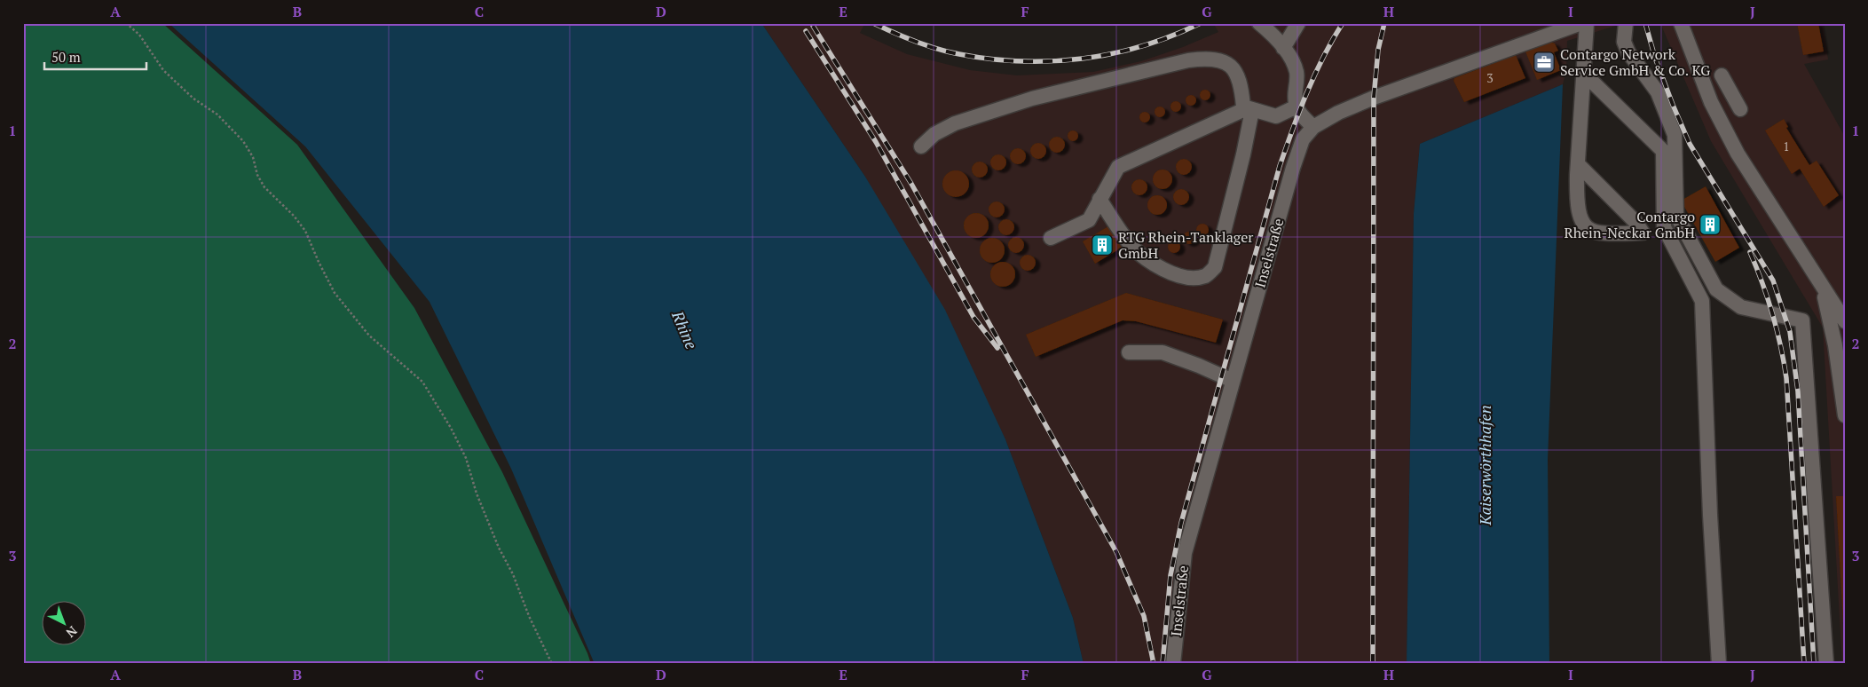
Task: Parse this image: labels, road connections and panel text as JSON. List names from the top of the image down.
{
  "streets": {
    "street": ["Inselstraße"]
  },
  "water": ["Rhine", "Kaiserwörthhafen"],
  "places": {
    "office": ["Contargo Network Service GmbH & Co. KG"],
    "building": ["Contargo Rhein-Neckar GmbH", "RTG Rhein-Tanklager GmbH"]
  },
  "house_numbers": ["3", "1"],
  "scale_bar": "50 m",
  "north": "bottom right",
  "grid": {
    "columns": [
      "A",
      "B",
      "C",
      "D",
      "E",
      "F",
      "G",
      "H",
      "I",
      "J"
    ],
    "rows": ["1", "2", "3"]
  }
}
